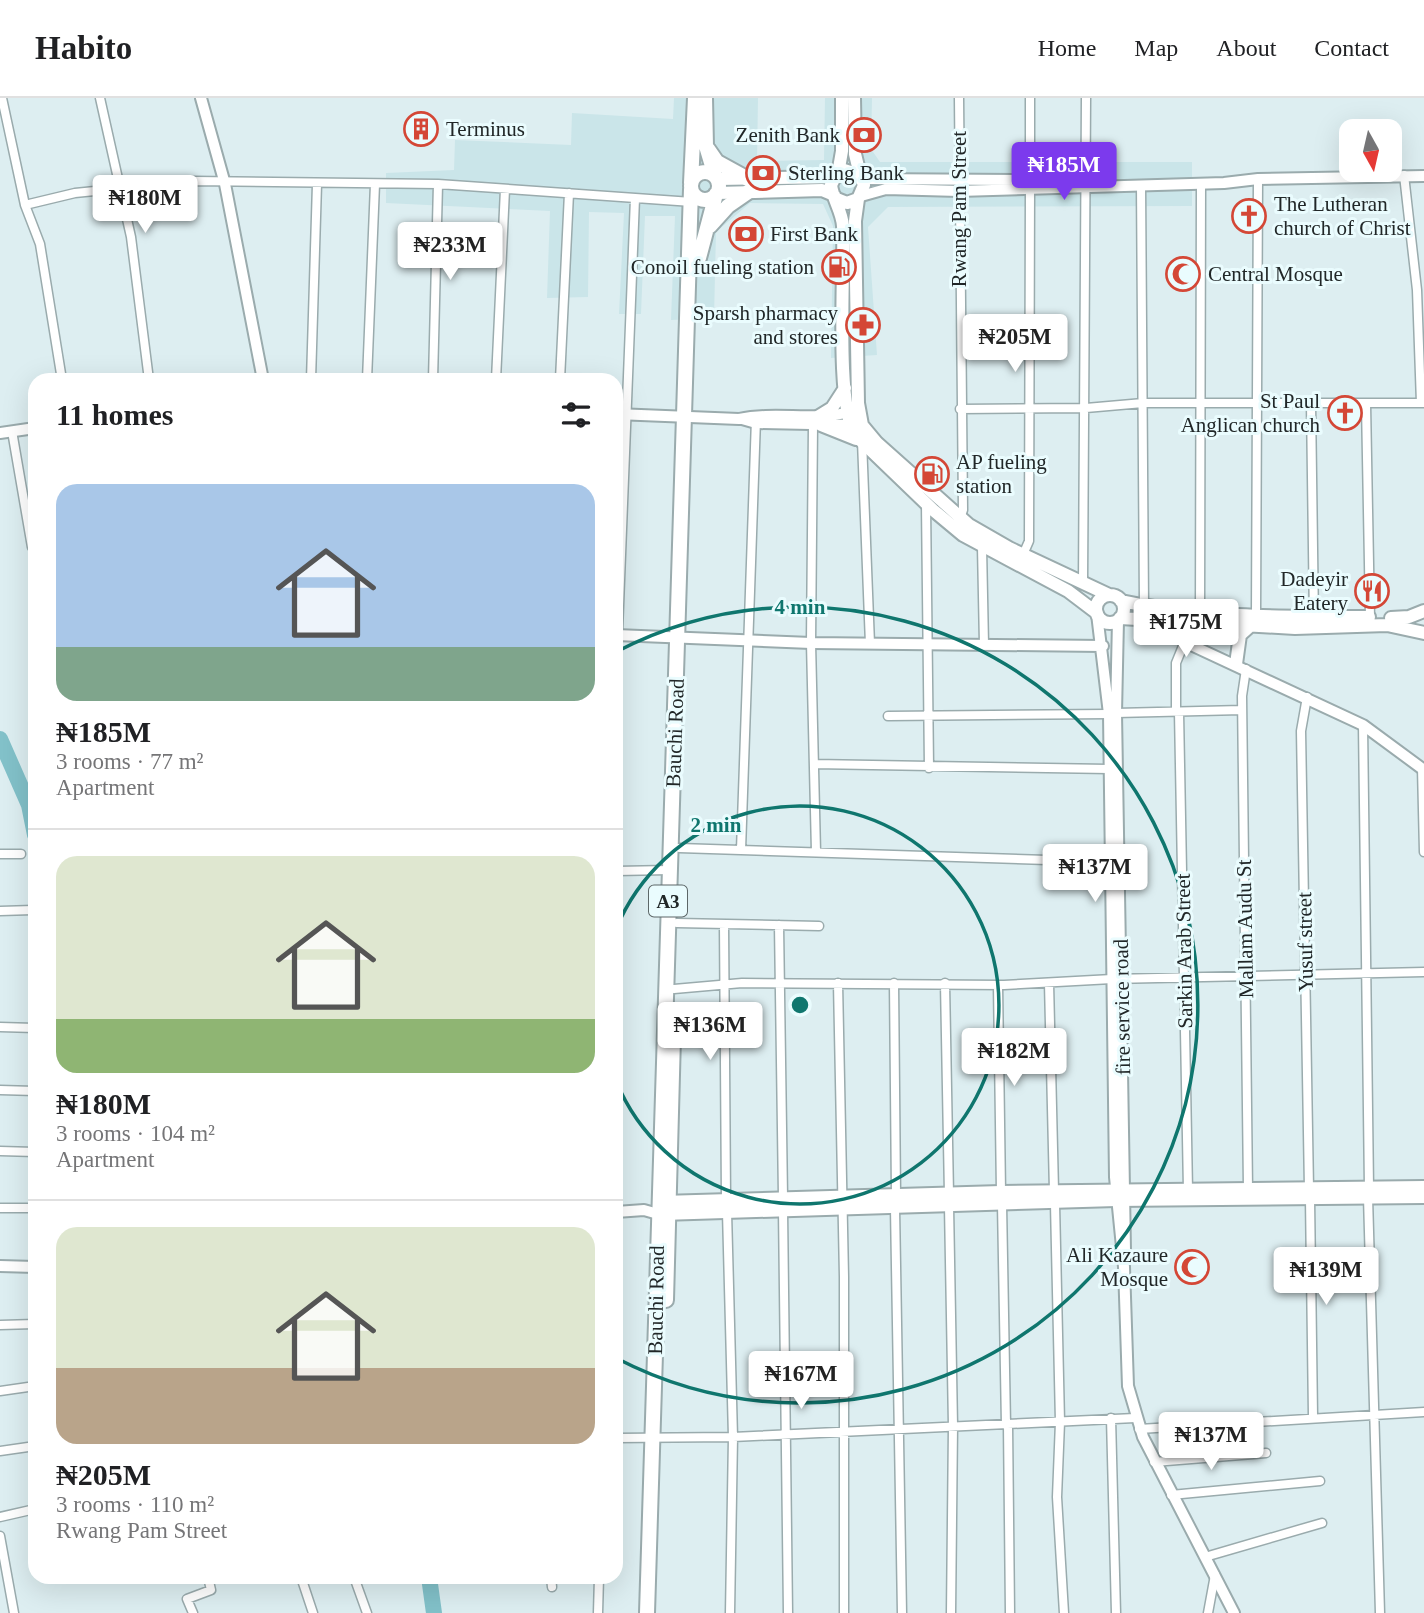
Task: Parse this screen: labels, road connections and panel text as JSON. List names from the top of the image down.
{
  "streets": {
    "highway": ["Bauchi Road", "A3"],
    "street": [
      "Rwang Pam Street",
      "Mallam Audu St",
      "Yusuf street",
      "Sarkin Arab Street",
      "fire service road"
    ]
  },
  "crossings": [
    ["Bauchi Road", "A3"]
  ],
  "places": {
    "building": ["Terminus"],
    "bank": ["Zenith Bank", "Sterling Bank", "First Bank"],
    "church": ["The Lutheran church of Christ", "St Paul Anglican church"],
    "fuel station": ["Conoil fueling station", "AP fueling station"],
    "mosque": ["Central Mosque", "Ali Kazaure Mosque"],
    "pharmacy": ["Sparsh pharmacy and stores"],
    "restaurant": ["Dadeyir Eatery"]
  },
  "north": "bottom",
  "page": {
    "header": "Habito",
    "nav": [
      "Home",
      "Map",
      "About",
      "Contact"
    ],
    "price": [
      "₦185M",
      "₦180M",
      "₦233M",
      "₦205M",
      "₦175M",
      "₦137M",
      "₦136M",
      "₦182M",
      "₦139M",
      "₦167M",
      "₦137M"
    ],
    "heading": "11 homes",
    "list": [
      {
        "name": "₦185M",
        "note": "3 rooms · 77 m² · Apartment"
      },
      {
        "name": "₦180M",
        "note": "3 rooms · 104 m² · Apartment"
      },
      {
        "name": "₦205M",
        "note": "3 rooms · 110 m² · Rwang Pam Street"
      }
    ]
  },
  "rings": ["4 min", "2 min"]
}
